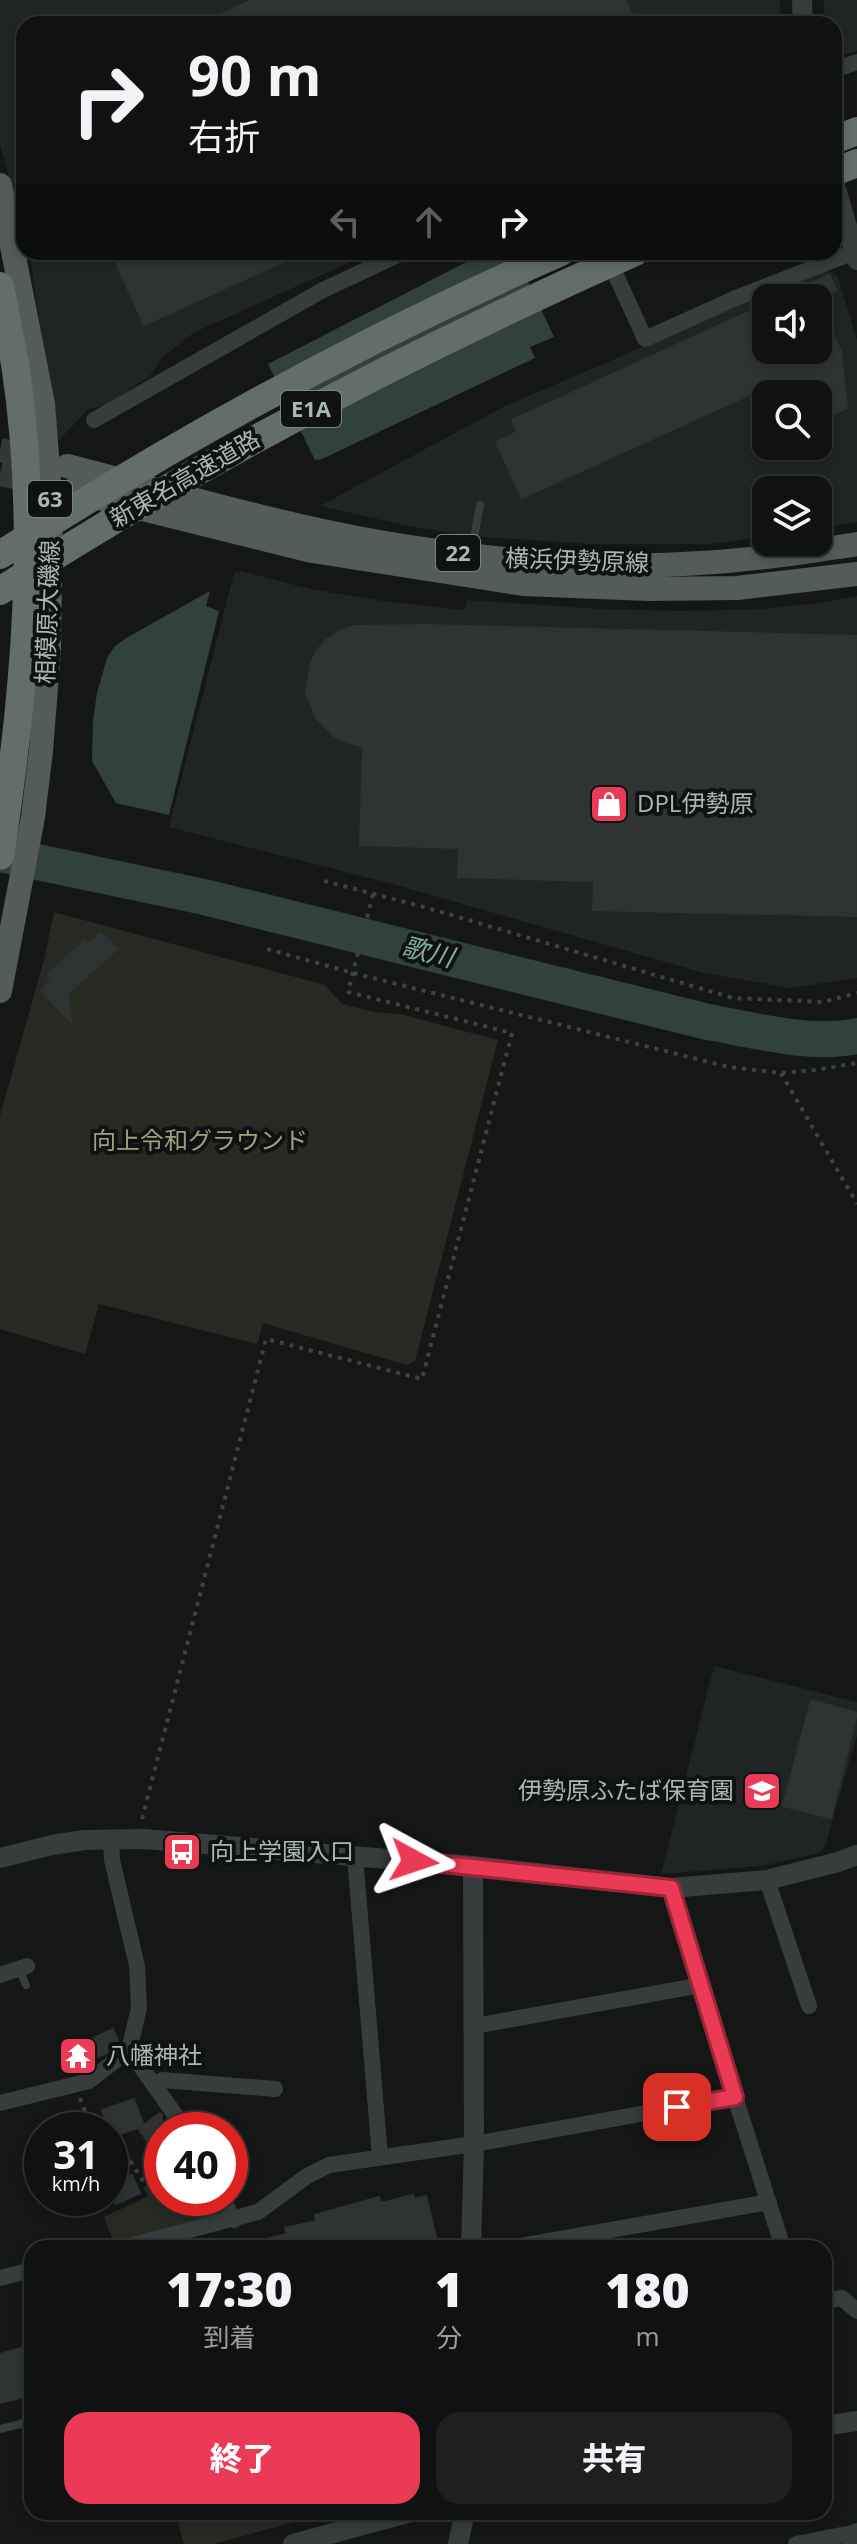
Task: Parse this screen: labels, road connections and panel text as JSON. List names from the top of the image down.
{
  "streets": {
    "highway": ["E1A", "新東名高速道路"],
    "main road": [
      "63",
      "22",
      "横浜伊勢原線",
      "相模原大磯線"
    ]
  },
  "water": ["歌川"],
  "parks": ["向上令和グラウンド"],
  "places": {
    "shop": ["DPL伊勢原"],
    "school or university": ["伊勢原ふたば保育園"],
    "bus stop": ["向上学園入口"],
    "temple": ["八幡神社"]
  },
  "page": {
    "turn": ["90 m", "右折"],
    "speed": "31 km/h",
    "limit": "40",
    "eta": [
      "17:30",
      "到着",
      "1",
      "分",
      "180",
      "m"
    ],
    "buttons": ["終了", "共有"]
  }
}
